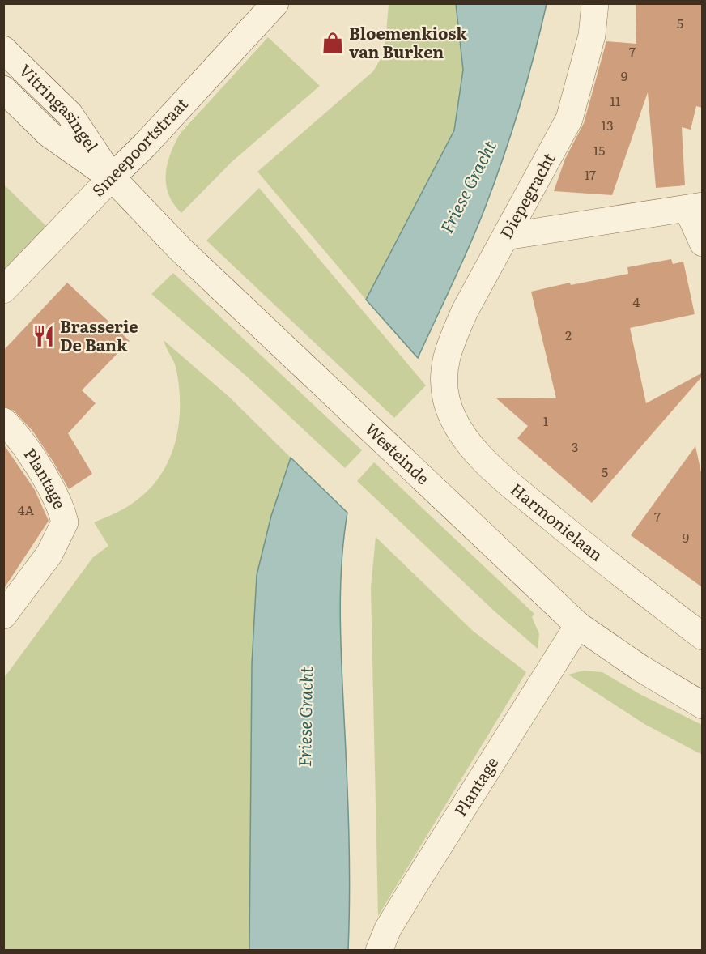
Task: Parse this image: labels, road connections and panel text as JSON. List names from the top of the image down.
{
  "streets": {
    "street": [
      "Vitringasingel",
      "Smeepoortstraat",
      "Diepegracht",
      "Westeinde",
      "Plantage",
      "Harmonielaan"
    ]
  },
  "crossings": [
    ["Vitringasingel", "Smeepoortstraat"],
    ["Vitringasingel", "Westeinde"],
    ["Smeepoortstraat", "Westeinde"],
    ["Diepegracht", "Harmonielaan"],
    ["Westeinde", "Plantage"]
  ],
  "water": ["Friese Gracht"],
  "places": {
    "shop": ["Bloemenkiosk van Burken"],
    "restaurant": ["Brasserie De Bank"]
  },
  "house_numbers": [
    "5",
    "7",
    "9",
    "11",
    "13",
    "15",
    "17",
    "4",
    "2",
    "1",
    "3",
    "5",
    "4A",
    "7",
    "9"
  ]
}
